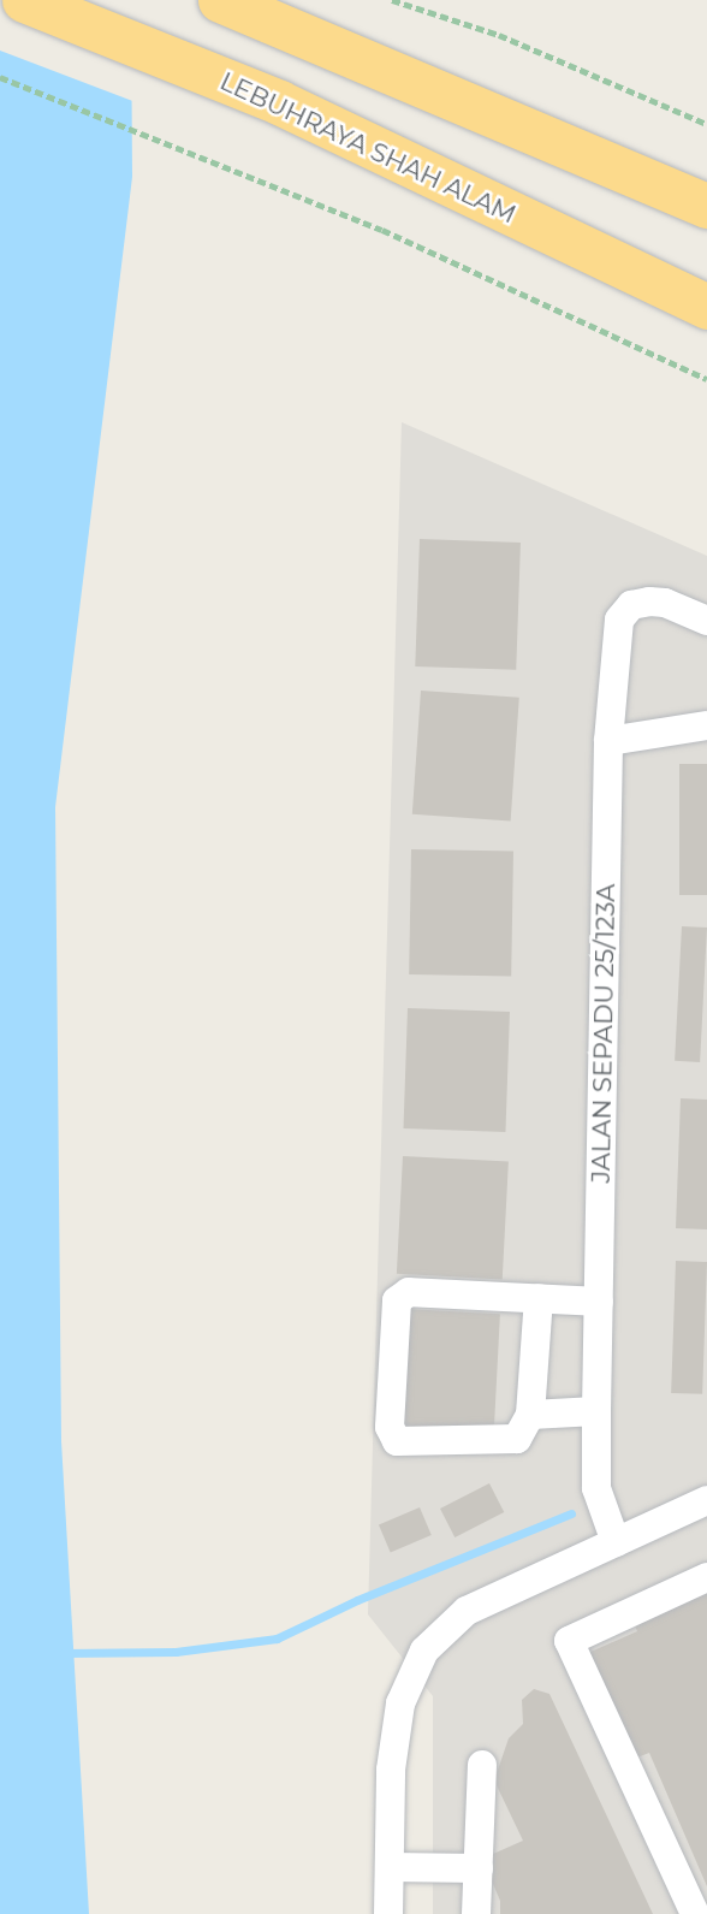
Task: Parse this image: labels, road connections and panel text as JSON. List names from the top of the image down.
{
  "streets": {
    "highway": ["LEBUHRAYA SHAH ALAM"],
    "street": ["JALAN SEPADU 25/123A"]
  }
}
